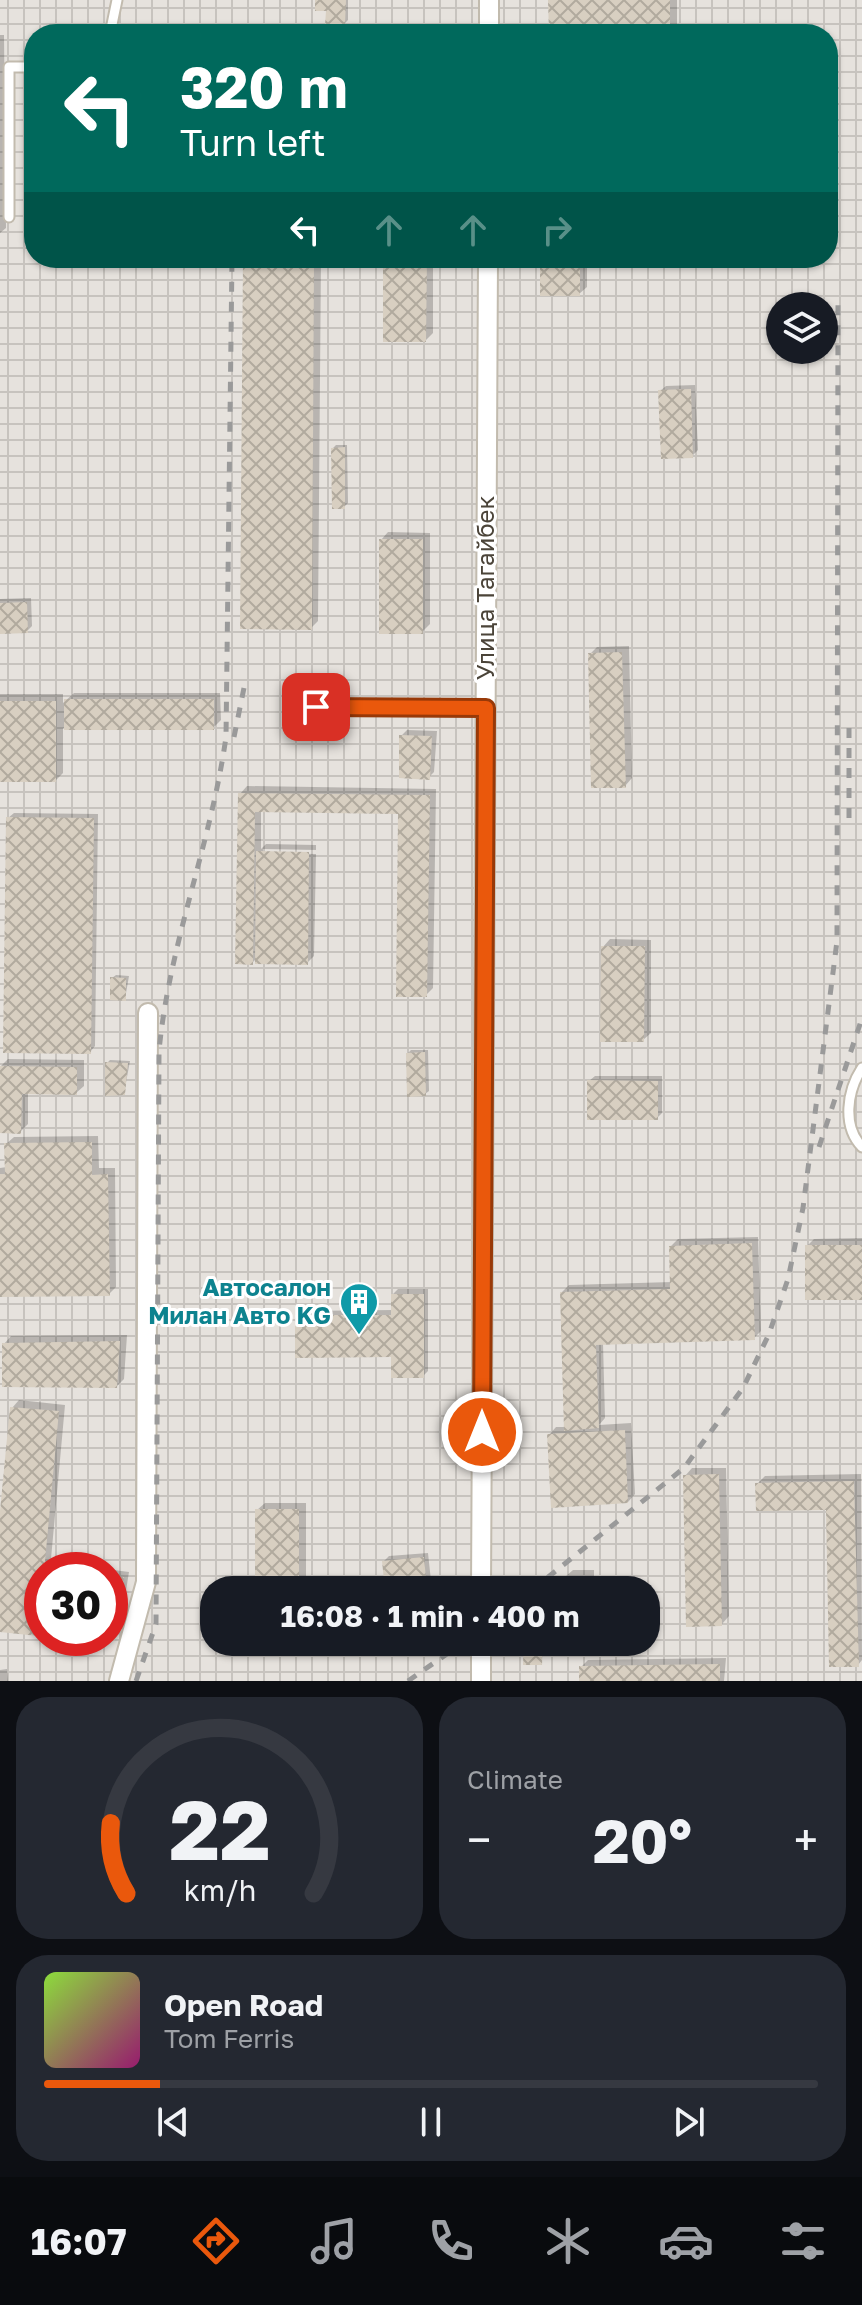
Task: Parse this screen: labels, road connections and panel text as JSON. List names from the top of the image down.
{
  "streets": {
    "street": ["Улица Тагайбек"]
  },
  "places": {
    "building": ["Автосалон Милан Авто KG"]
  },
  "page": {
    "turn": ["320 m", "Turn left"],
    "limit": "30",
    "trip": "16:08 · 1 min · 400 m",
    "tile": "Climate",
    "heat": ["−", "20°", "+"],
    "song": ["Open Road", "Tom Ferris"],
    "tabs": "16:07",
    "gauge": ["22", "km/h"]
  }
}
